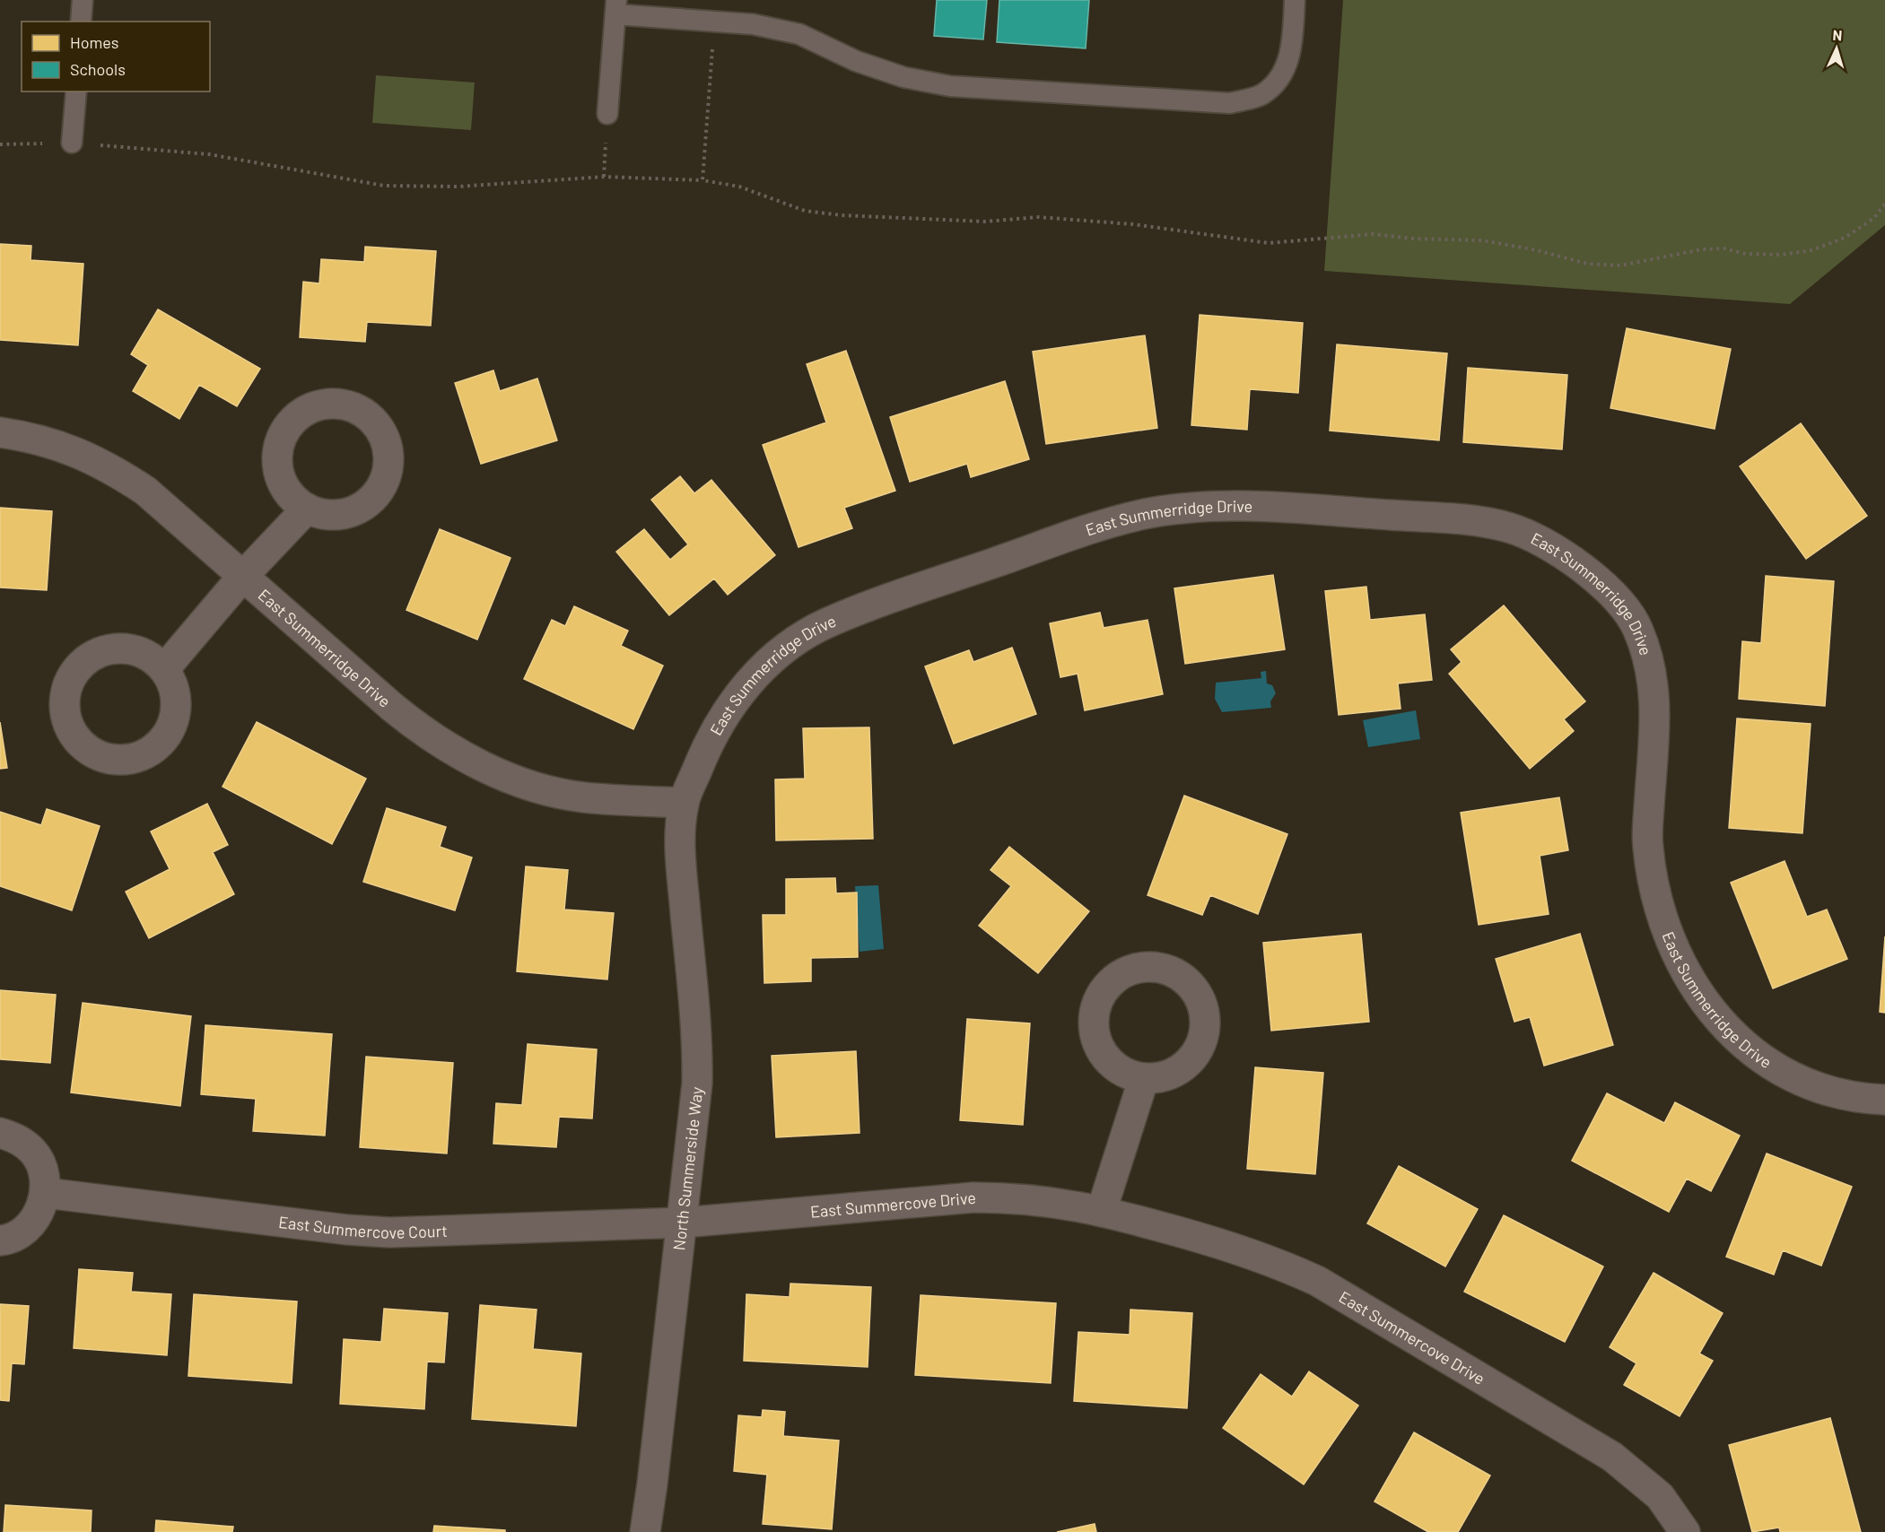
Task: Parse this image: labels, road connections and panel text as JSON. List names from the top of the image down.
{
  "streets": {
    "street": [
      "East Summerridge Drive",
      "North Summerside Way",
      "East Summercove Drive",
      "East Summercove Court"
    ]
  },
  "crossings": [
    ["East Summerridge Drive", "North Summerside Way"],
    ["North Summerside Way", "East Summercove Drive"],
    ["North Summerside Way", "East Summercove Court"],
    ["East Summercove Drive", "East Summercove Court"]
  ],
  "legend": ["Homes", "Schools"],
  "north": "top"
}
